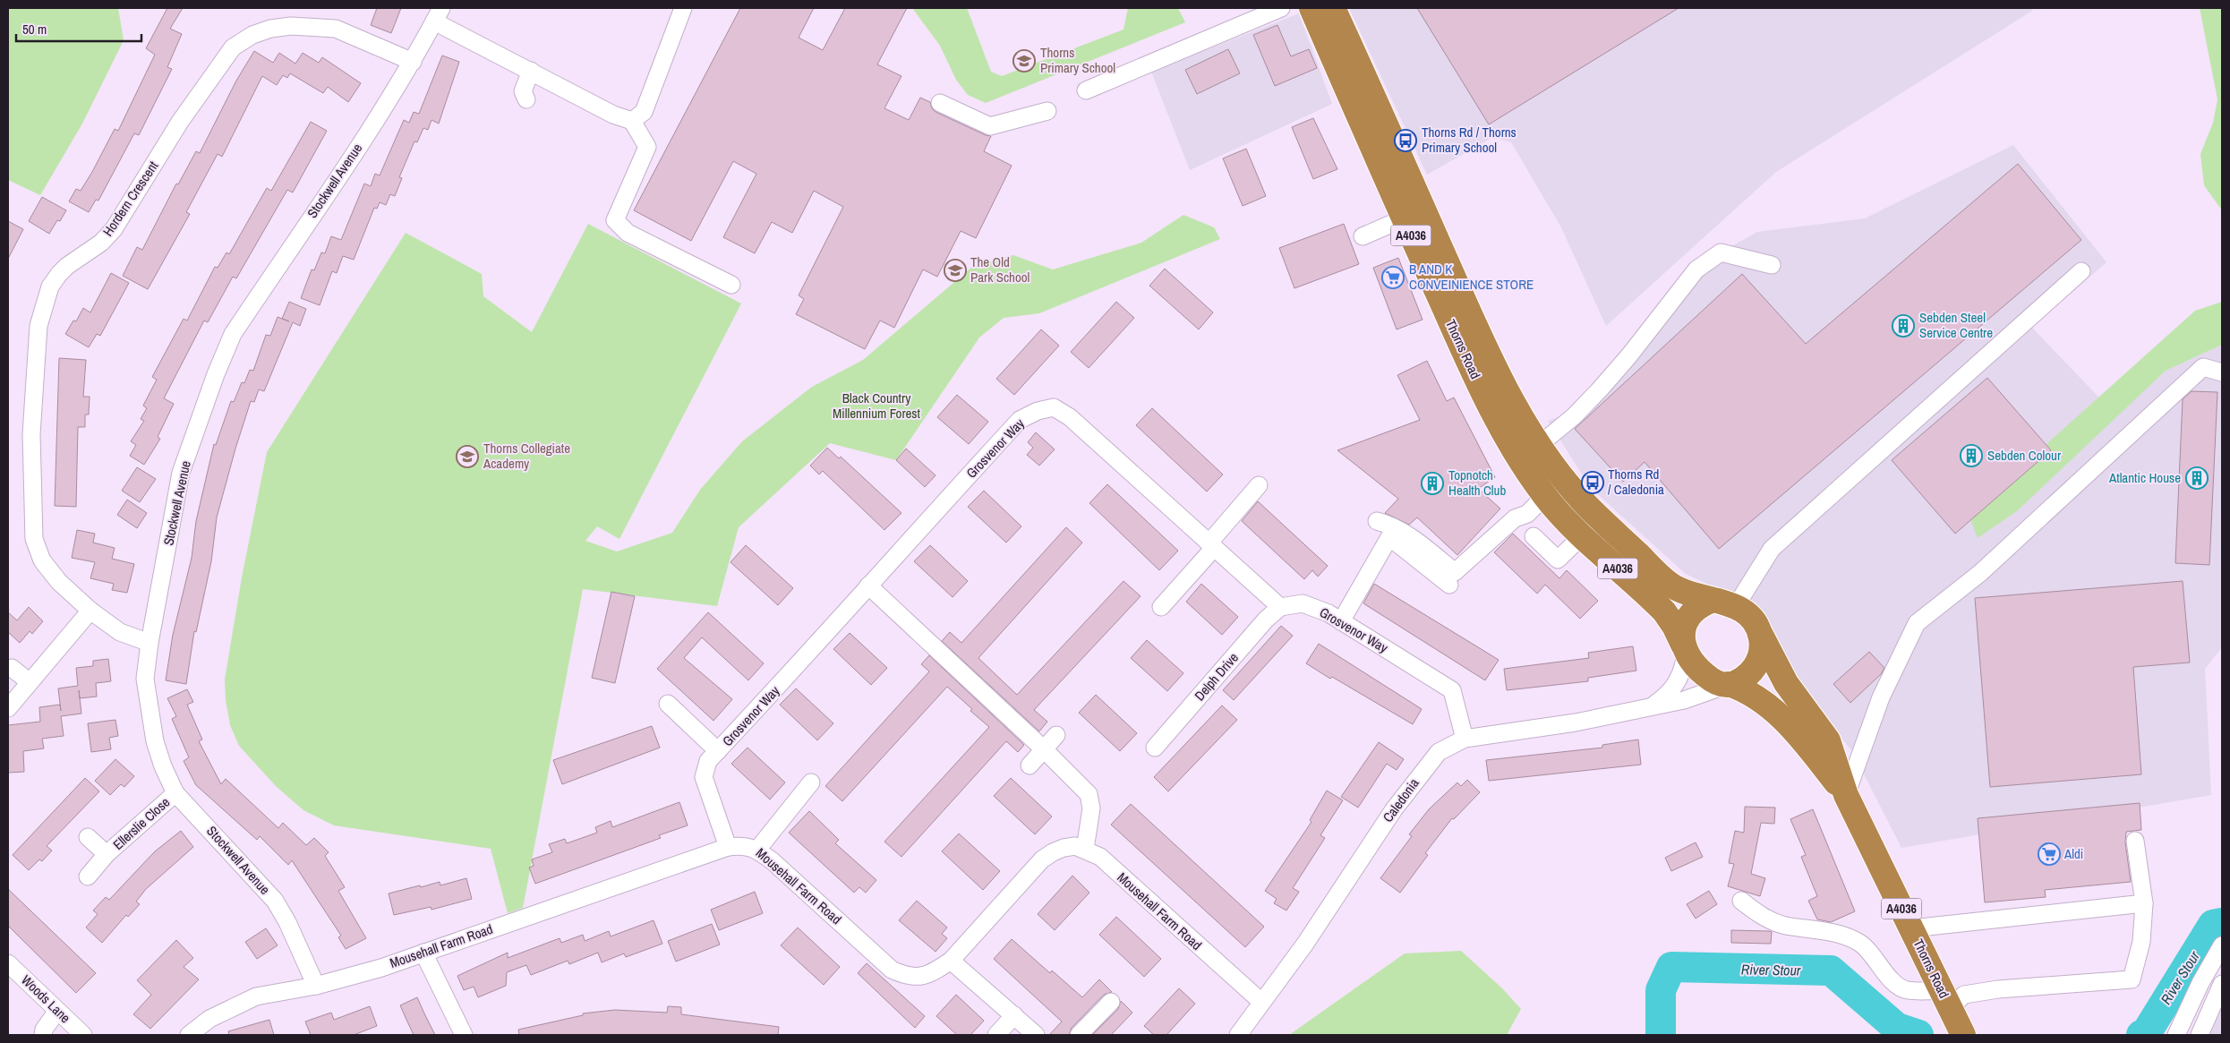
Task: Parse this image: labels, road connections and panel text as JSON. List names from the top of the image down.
{
  "streets": {
    "highway": ["A4036", "Thorns Road"],
    "street": [
      "Stockwell Avenue",
      "Hordern Crescent",
      "Grosvenor Way",
      "Delph Drive",
      "Caledonia",
      "Ellerslie Close",
      "Mousehall Farm Road",
      "Woods Lane"
    ]
  },
  "crossings": [
    ["Stockwell Avenue", "Hordern Crescent"],
    ["Stockwell Avenue", "Ellerslie Close"],
    ["Stockwell Avenue", "Mousehall Farm Road"],
    ["A4036", "Thorns Road"],
    ["A4036", "Caledonia"],
    ["Thorns Road", "Caledonia"],
    ["Grosvenor Way", "Delph Drive"],
    ["Grosvenor Way", "Caledonia"],
    ["Grosvenor Way", "Mousehall Farm Road"],
    ["Caledonia", "Mousehall Farm Road"]
  ],
  "water": ["River Stour"],
  "parks": ["Black Country Millennium Forest"],
  "places": {
    "school or university": ["Thorns Primary School", "The Old Park School", "Thorns Collegiate Academy"],
    "bus stop": ["Thorns Rd / Thorns Primary School", "Thorns Rd / Caledonia"],
    "supermarket": ["B AND K CONVEINIENCE STORE", "Aldi"],
    "building": [
      "Sebden Steel Service Centre",
      "Sebden Colour",
      "Atlantic House",
      "Topnotch Health Club"
    ]
  },
  "scale_bar": "50 m"
}
